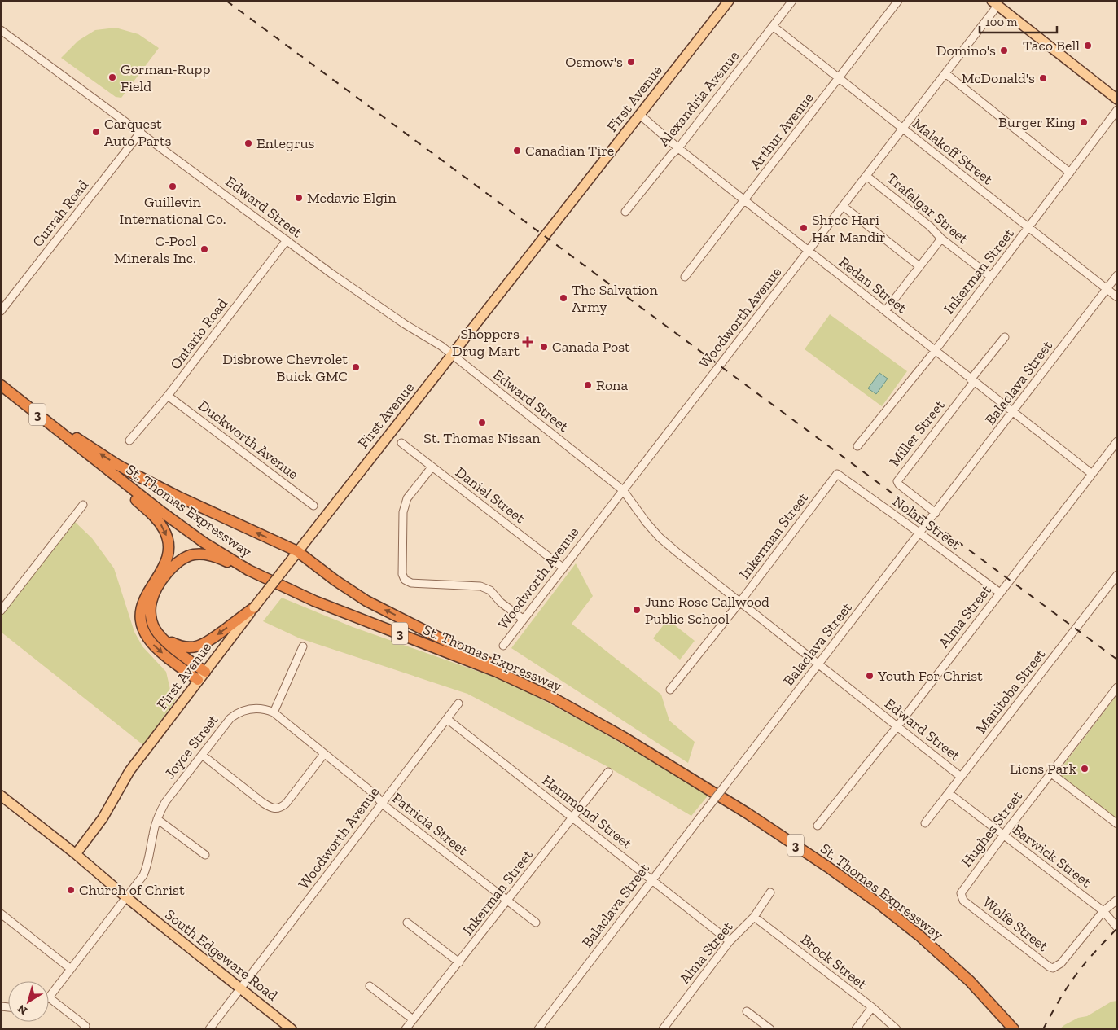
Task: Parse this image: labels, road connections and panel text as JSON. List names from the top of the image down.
{
  "streets": {
    "highway": ["3", "St. Thomas Expressway"],
    "main road": ["First Avenue", "South Edgeware Road"],
    "street": [
      "Alexandria Avenue",
      "Arthur Avenue",
      "Malakoff Street",
      "Edward Street",
      "Trafalgar Street",
      "Currah Road",
      "Inkerman Street",
      "Redan Street",
      "Woodworth Avenue",
      "Ontario Road",
      "Balaclava Street",
      "Miller Street",
      "Duckworth Avenue",
      "Daniel Street",
      "Nolan Street",
      "Alma Street",
      "Manitoba Street",
      "Joyce Street",
      "Hammond Street",
      "Patricia Street",
      "Hughes Street",
      "Barwick Street",
      "Wolfe Street",
      "Brock Street"
    ]
  },
  "crossings": [
    ["First Avenue", "Edward Street"],
    ["First Avenue", "Redan Street"],
    ["First Avenue", "South Edgeware Road"],
    ["Alexandria Avenue", "Malakoff Street"],
    ["Alexandria Avenue", "Redan Street"],
    ["Arthur Avenue", "Malakoff Street"],
    ["Arthur Avenue", "Redan Street"],
    ["Malakoff Street", "Inkerman Street"],
    ["Malakoff Street", "Woodworth Avenue"],
    ["Malakoff Street", "Balaclava Street"],
    ["Edward Street", "Currah Road"],
    ["Edward Street", "Inkerman Street"],
    ["Edward Street", "Woodworth Avenue"],
    ["Edward Street", "Ontario Road"],
    ["Edward Street", "Balaclava Street"],
    ["Edward Street", "Alma Street"],
    ["Edward Street", "Manitoba Street"],
    ["Trafalgar Street", "Inkerman Street"],
    ["Trafalgar Street", "Woodworth Avenue"],
    ["Inkerman Street", "Redan Street"],
    ["Inkerman Street", "Nolan Street"],
    ["Inkerman Street", "Hammond Street"],
    ["Inkerman Street", "Patricia Street"],
    ["Redan Street", "Woodworth Avenue"],
    ["Redan Street", "Balaclava Street"],
    ["Redan Street", "Miller Street"],
    ["Redan Street", "Alma Street"],
    ["Woodworth Avenue", "Daniel Street"],
    ["Woodworth Avenue", "Hammond Street"],
    ["Woodworth Avenue", "Patricia Street"],
    ["Woodworth Avenue", "South Edgeware Road"],
    ["Ontario Road", "Duckworth Avenue"],
    ["Balaclava Street", "Miller Street"],
    ["Balaclava Street", "Nolan Street"],
    ["Balaclava Street", "Hammond Street"],
    ["Nolan Street", "Alma Street"],
    ["Alma Street", "Hammond Street"],
    ["Alma Street", "Brock Street"],
    ["Manitoba Street", "Barwick Street"],
    ["Joyce Street", "Patricia Street"],
    ["Joyce Street", "South Edgeware Road"],
    ["Hughes Street", "Barwick Street"],
    ["Hughes Street", "Wolfe Street"],
    ["Barwick Street", "Wolfe Street"]
  ],
  "places": {
    "other": [
      "Taco Bell",
      "Domino's",
      "Osmow's",
      "Gorman-Rupp Field",
      "McDonald's",
      "Burger King",
      "Carquest Auto Parts",
      "Entegrus",
      "Canadian Tire",
      "Guillevin International Co.",
      "Medavie Elgin",
      "Shree Hari Har Mandir",
      "C-Pool Minerals Inc.",
      "The Salvation Army",
      "Canada Post",
      "Disbrowe Chevrolet Buick GMC",
      "Rona",
      "St. Thomas Nissan",
      "June Rose Callwood Public School",
      "Youth For Christ",
      "Lions Park",
      "Church of Christ"
    ],
    "health": ["Shoppers Drug Mart"]
  },
  "scale_bar": "100 m",
  "north": "bottom left"
}
